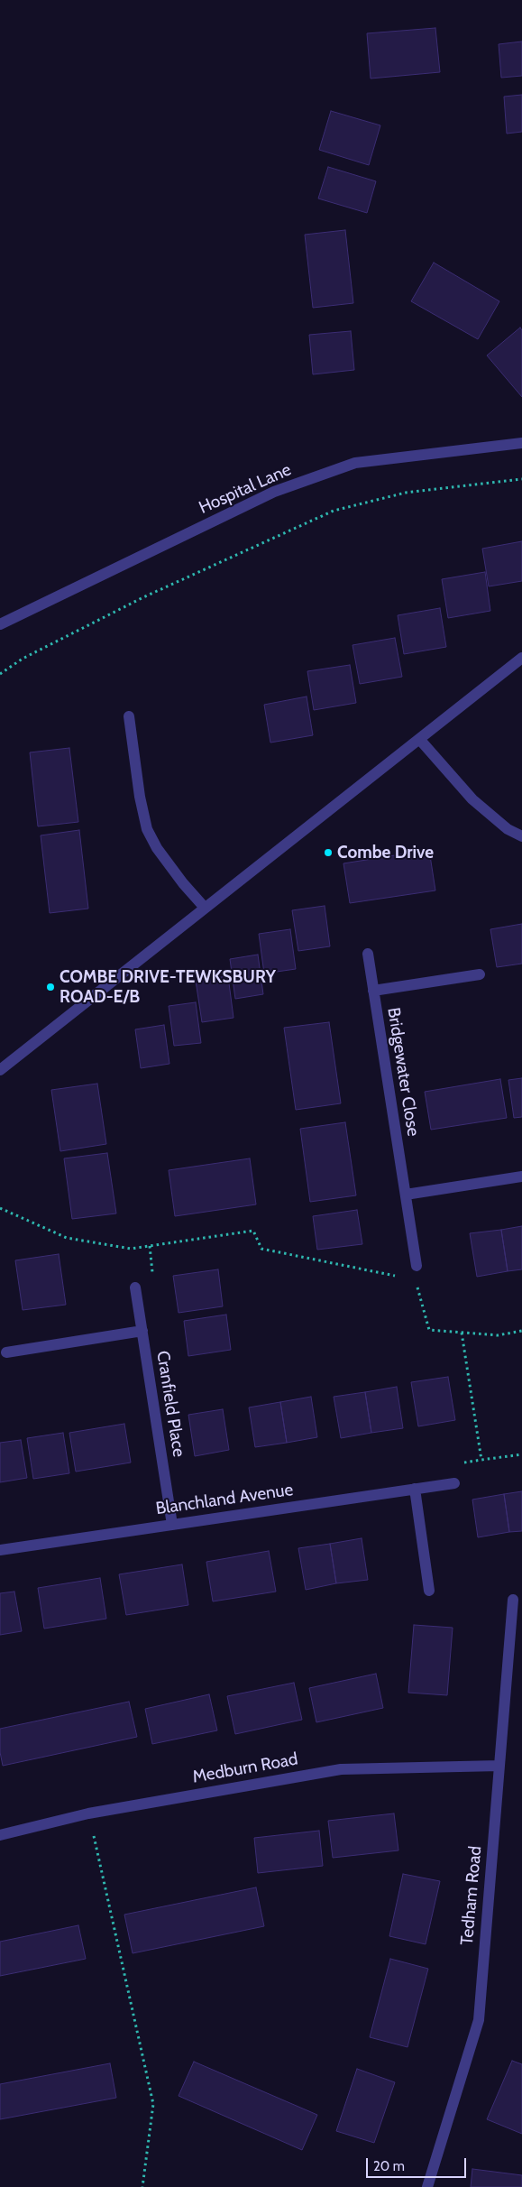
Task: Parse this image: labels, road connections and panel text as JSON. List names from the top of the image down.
{
  "streets": {
    "street": [
      "Hospital Lane",
      "Bridgewater Close",
      "Cranfield Place",
      "Blanchland Avenue",
      "Medburn Road",
      "Tedham Road"
    ]
  },
  "crossings": [
    ["Cranfield Place", "Blanchland Avenue"],
    ["Medburn Road", "Tedham Road"]
  ],
  "places": ["Combe Drive", "COMBE DRIVE-TEWKSBURY ROAD-E/B"],
  "scale_bar": "20 m"
}
